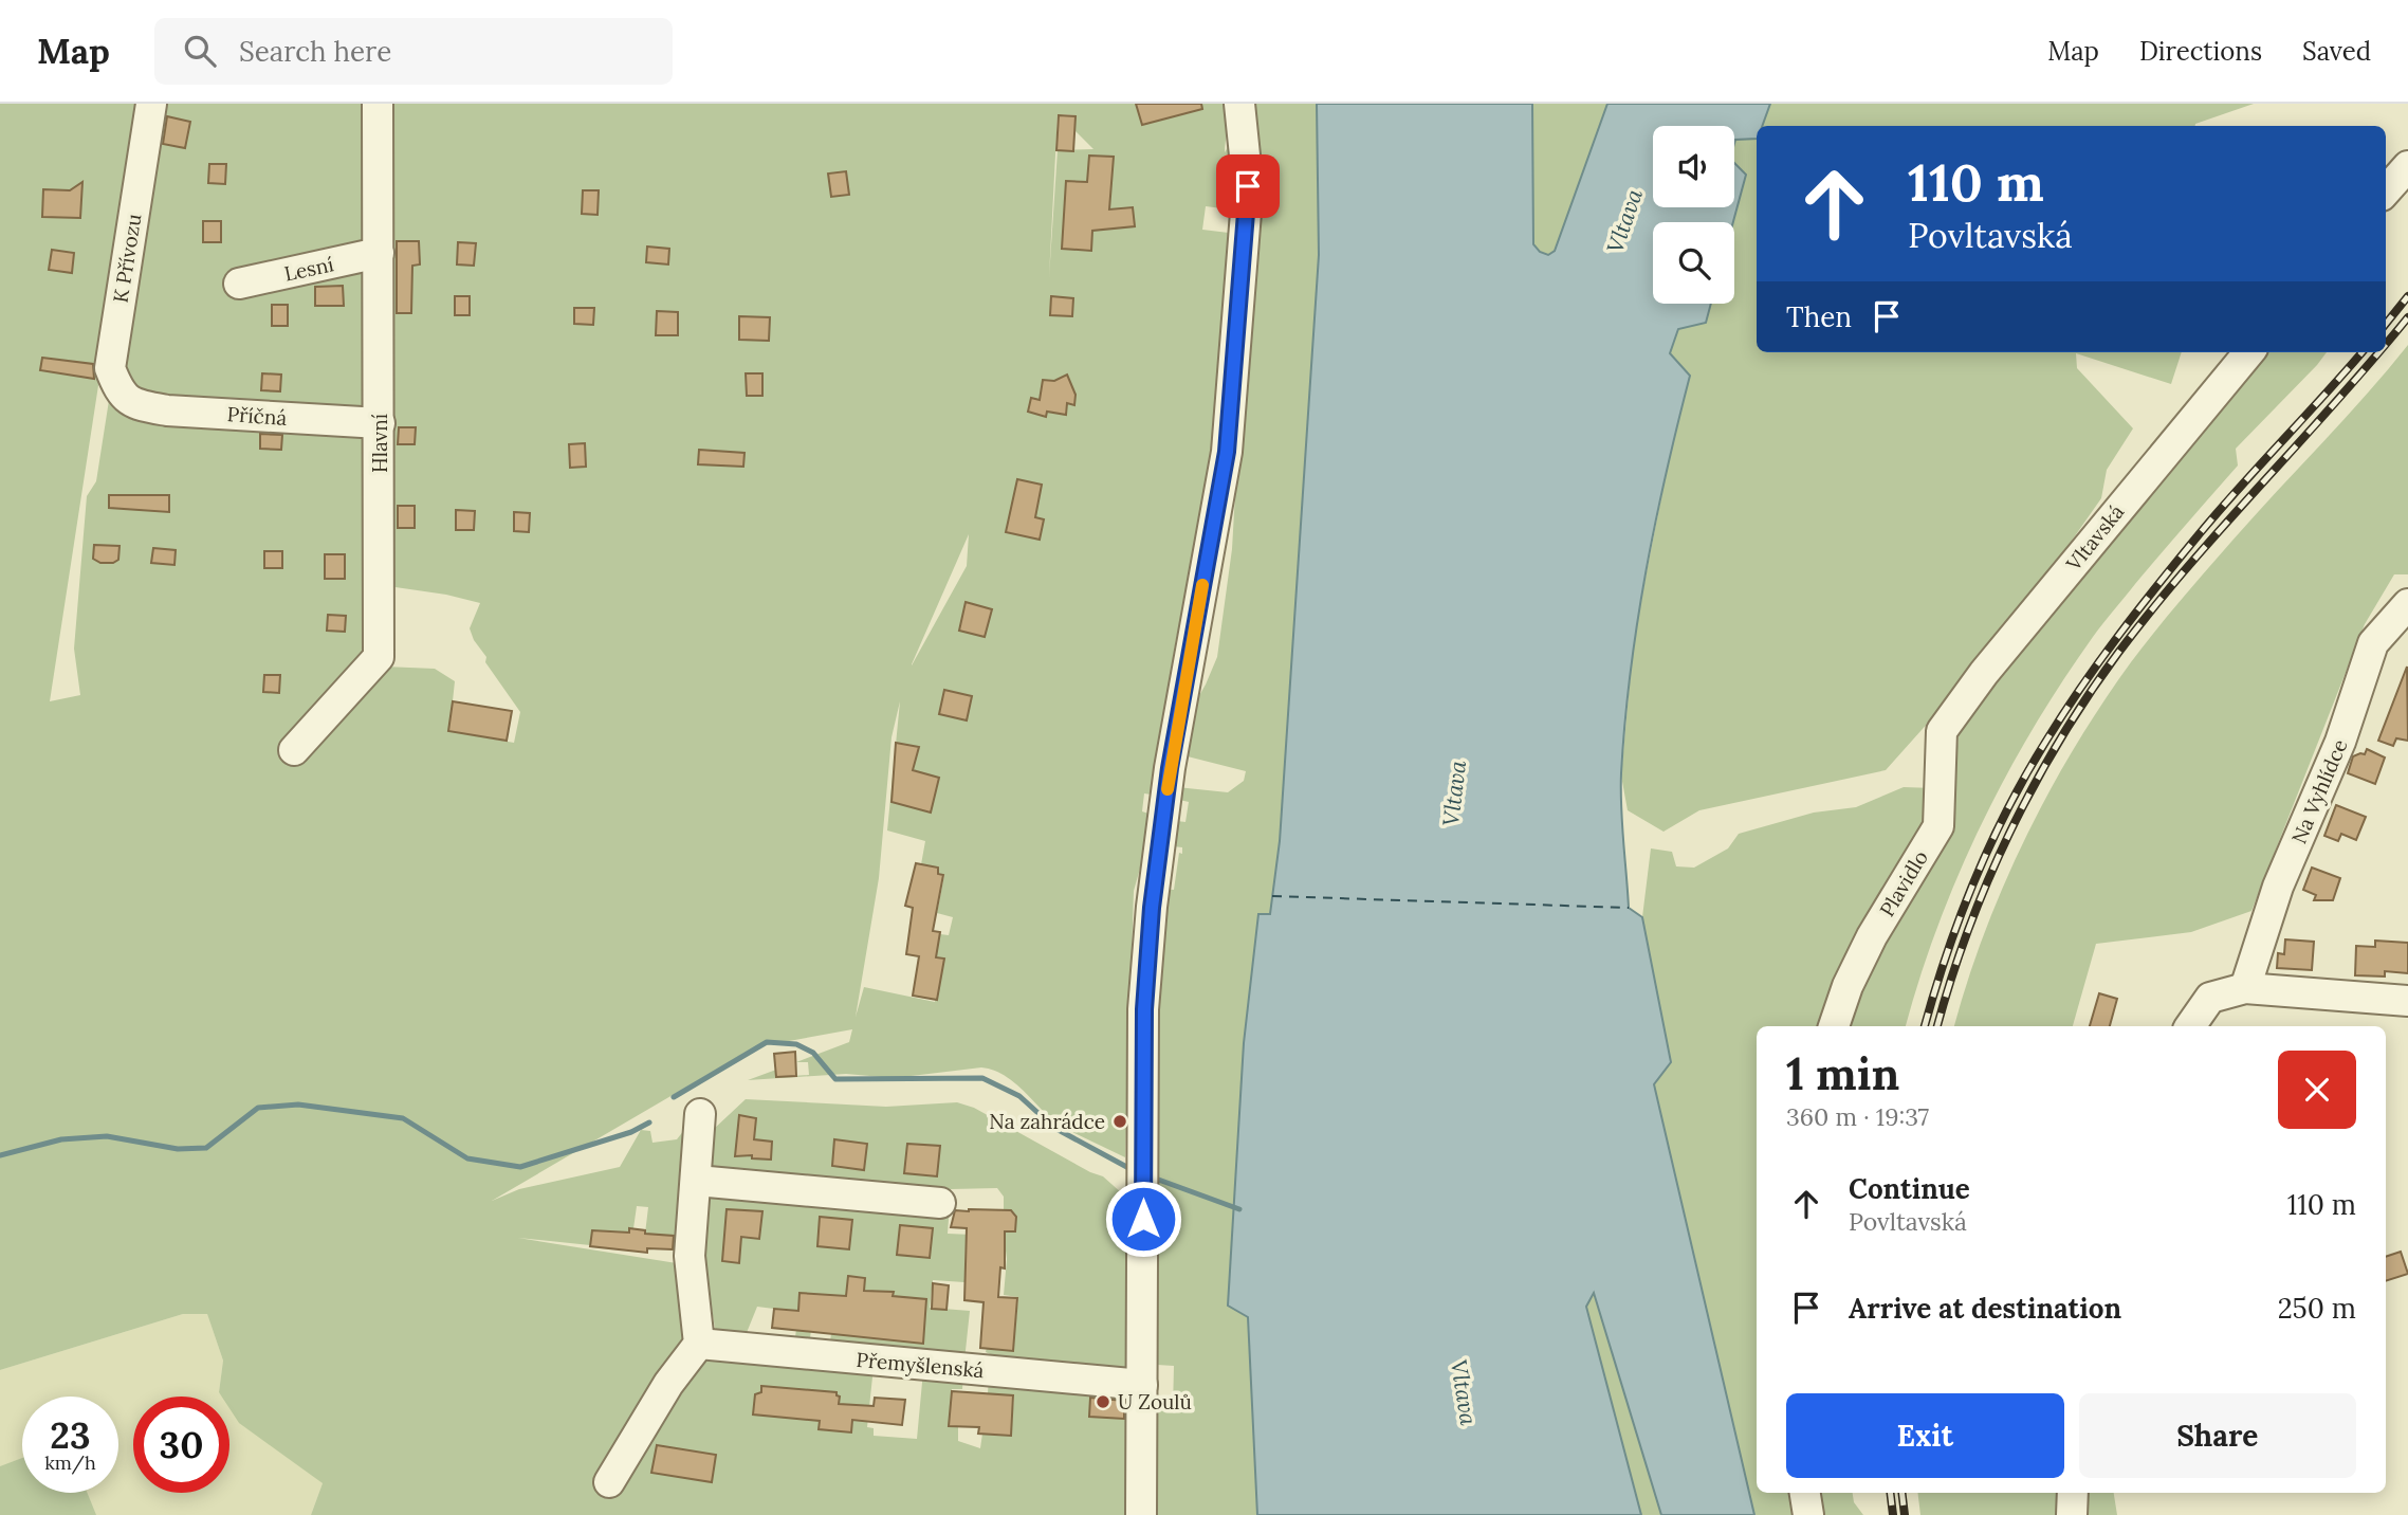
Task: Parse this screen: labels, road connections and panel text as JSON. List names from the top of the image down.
{
  "streets": {
    "street": [
      "K Přívozu",
      "Lesní",
      "Příčná",
      "Hlavní",
      "Vltavská",
      "Na Vyhlídce",
      "Plavidlo",
      "Přemyšlenská"
    ]
  },
  "crossings": [
    ["K Přívozu", "Příčná"],
    ["Lesní", "Hlavní"],
    ["Příčná", "Hlavní"],
    ["Vltavská", "Plavidlo"]
  ],
  "water": ["Vltava"],
  "places": ["Na zahrádce", "U Zoulů"],
  "page": {
    "header": "Map",
    "search": "Search here",
    "nav": ["Map", "Directions", "Saved"],
    "turn": ["110 m", "Povltavská"],
    "then": "Then",
    "heading": ["1 min", "360 m · 19:37"],
    "list": [
      {
        "name": "Continue",
        "note": "Povltavská",
        "value": "110 m"
      },
      {
        "name": "Arrive at destination",
        "value": "250 m"
      }
    ],
    "buttons": ["Exit", "Share"],
    "speed": "23 km/h",
    "limit": "30"
  }
}
